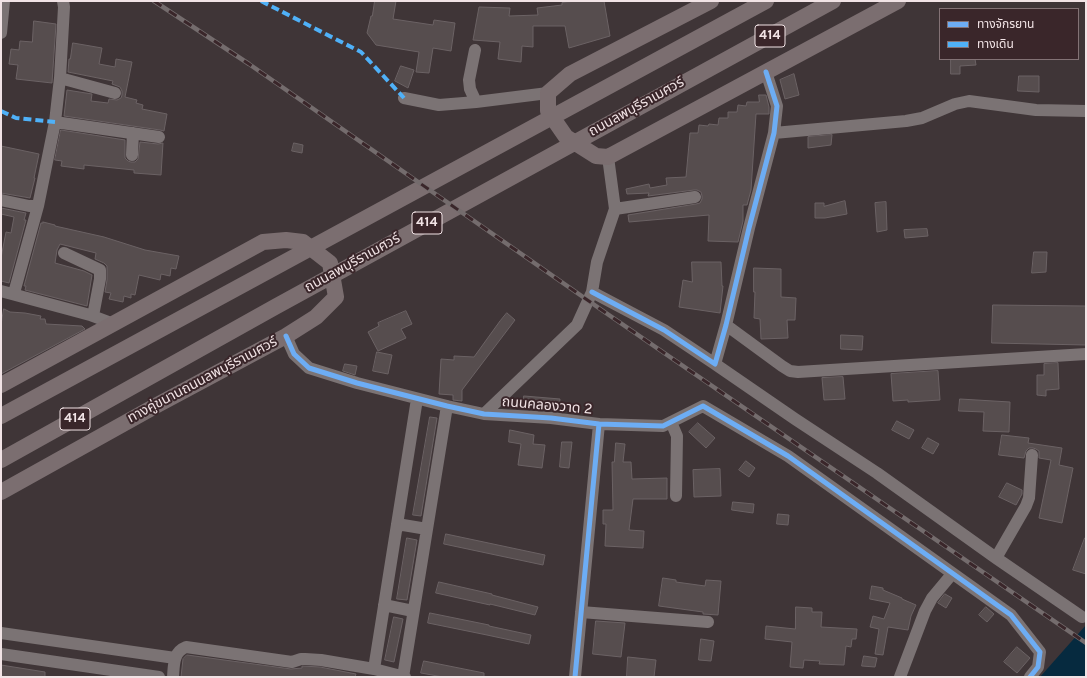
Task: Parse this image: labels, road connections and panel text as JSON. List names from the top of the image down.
{
  "streets": {
    "main road": ["414", "ถนนลพบุรีราเมศวร์", "ทางคู่ขนานถนนลพบุรีราเมศวร์"],
    "street": ["ถนนคลองวาด 2"]
  },
  "crossings": [
    ["ทางคู่ขนานถนนลพบุรีราเมศวร์", "ถนนคลองวาด 2"]
  ],
  "legend": ["ทางจักรยาน", "ทางเดิน"]
}
